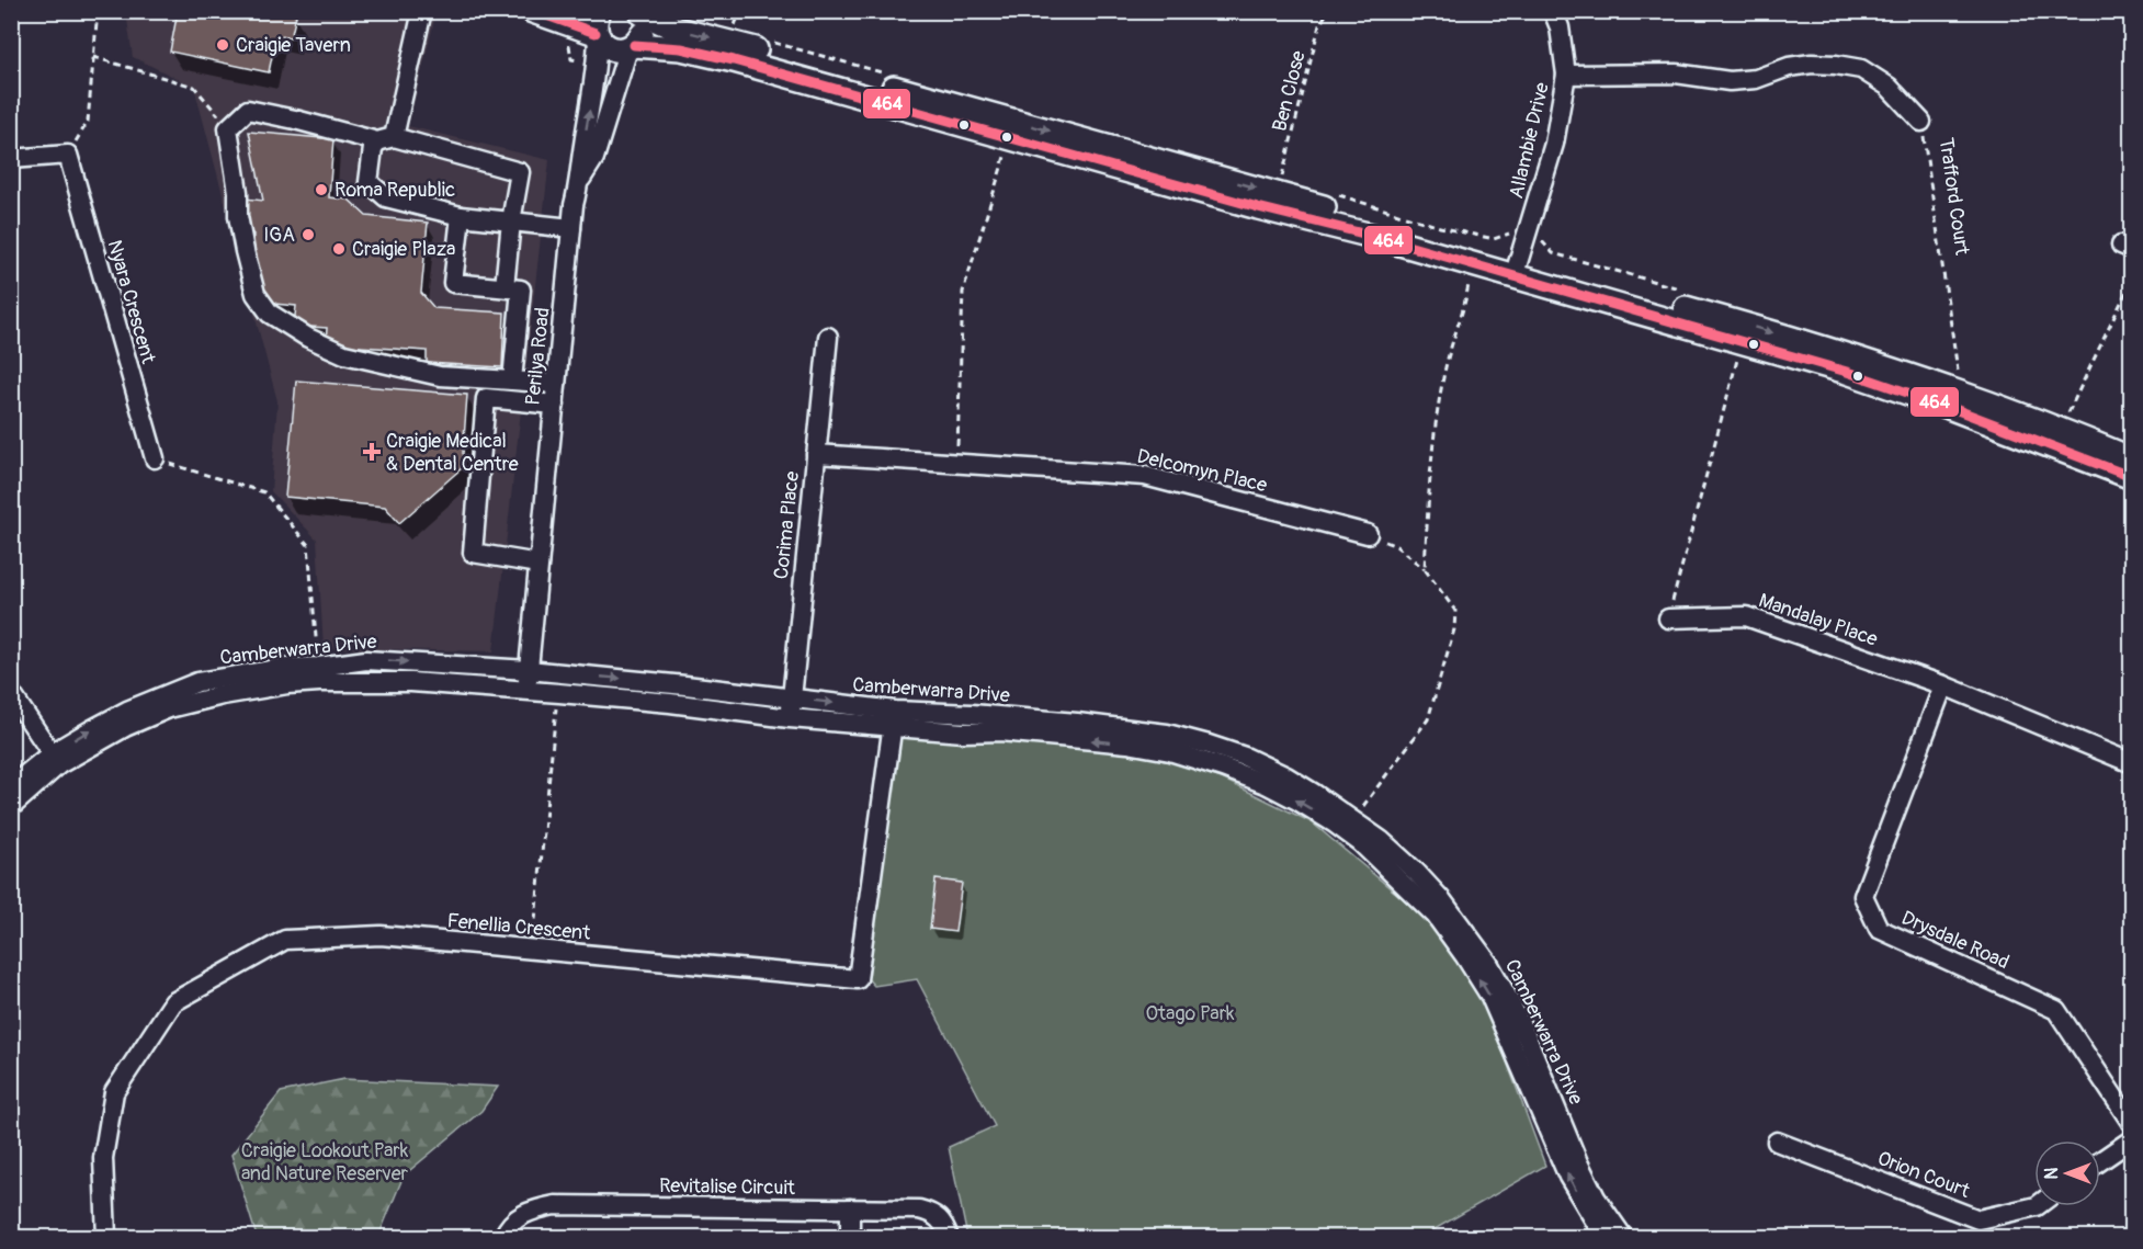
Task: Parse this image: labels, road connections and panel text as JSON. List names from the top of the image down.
{
  "streets": {
    "street": [
      "Allambie Drive",
      "Trafford Court",
      "Nyara Crescent",
      "Perilya Road",
      "Delcomyn Place",
      "Corima Place",
      "Mandalay Place",
      "Camberwarra Drive",
      "Fenellia Crescent",
      "Drysdale Road",
      "Orion Court",
      "Revitalise Circuit"
    ],
    "path": ["Ben Close"]
  },
  "crossings": [
    ["Allambie Drive", "Trafford Court"],
    ["Perilya Road", "Camberwarra Drive"],
    ["Delcomyn Place", "Corima Place"],
    ["Corima Place", "Camberwarra Drive"],
    ["Mandalay Place", "Drysdale Road"],
    ["Camberwarra Drive", "Fenellia Crescent"]
  ],
  "parks": ["Otago Park", "Craigie Lookout Park and Nature Reserver"],
  "places": {
    "other": [
      "Craigie Tavern",
      "Roma Republic",
      "IGA",
      "Craigie Plaza"
    ],
    "health": ["Craigie Medical & Dental Centre"]
  },
  "lines": ["transit line 464"],
  "north": "left"
}
